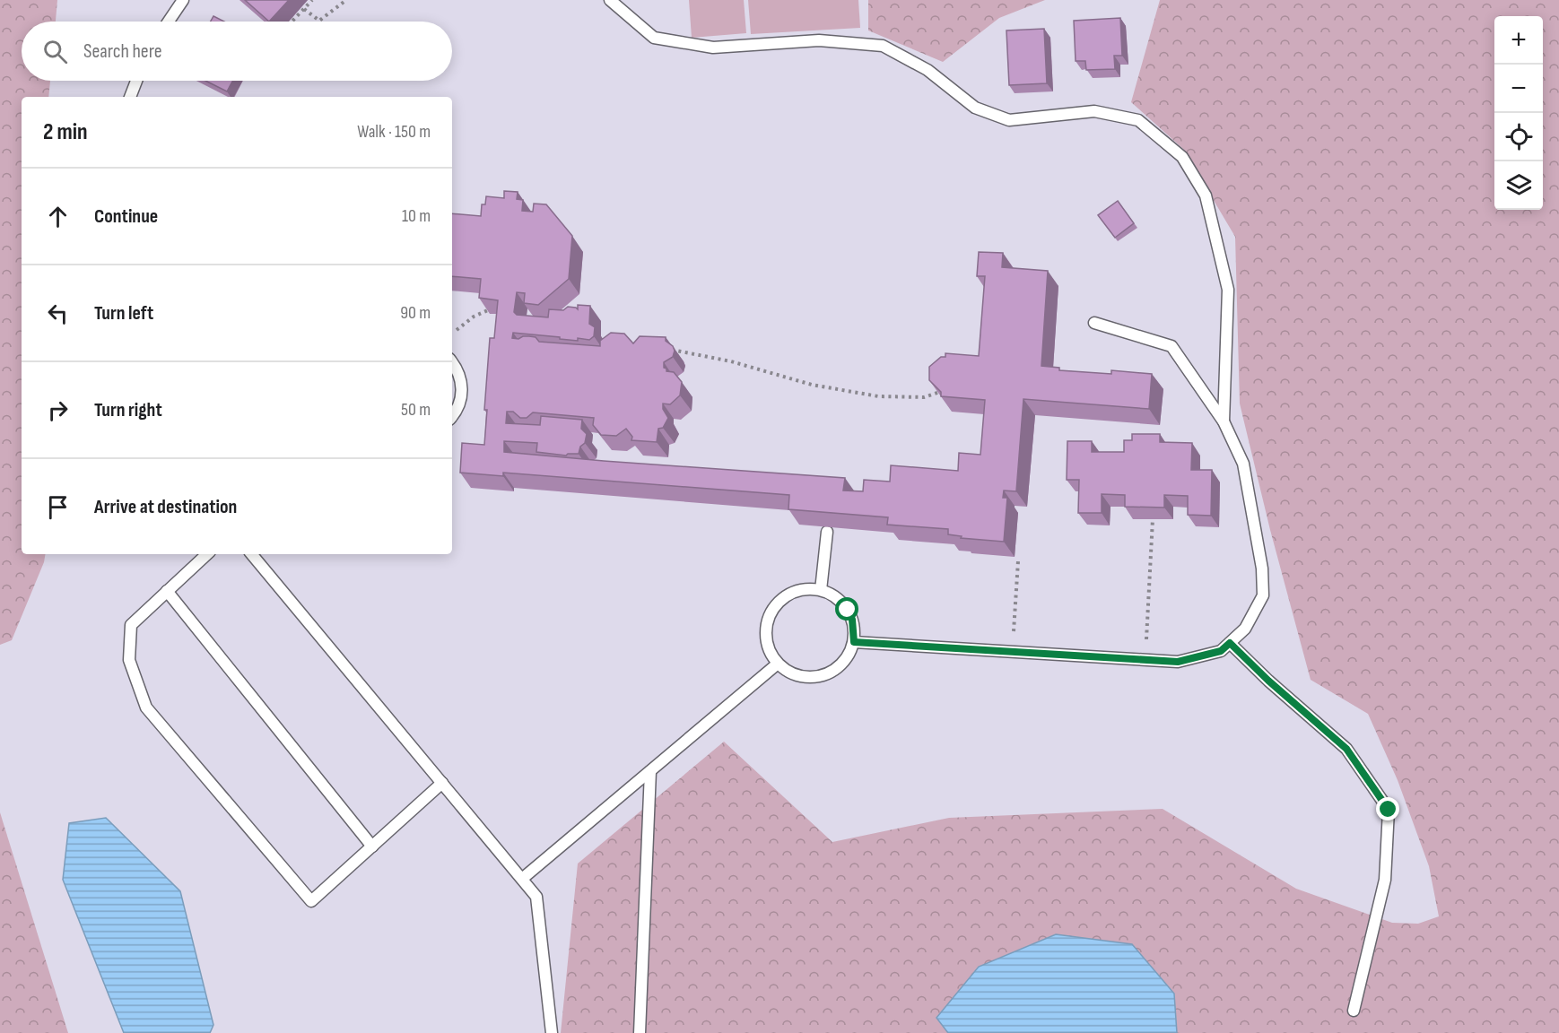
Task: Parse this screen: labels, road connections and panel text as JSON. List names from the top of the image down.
{
  "page": {
    "map_buttons": ["+", "−"],
    "search": "Search here",
    "heading": ["2 min", "Walk · 150 m"],
    "list": [
      ["Continue", "10 m"],
      ["Turn left", "90 m"],
      ["Turn right", "50 m"],
      "Arrive at destination"
    ]
  }
}
